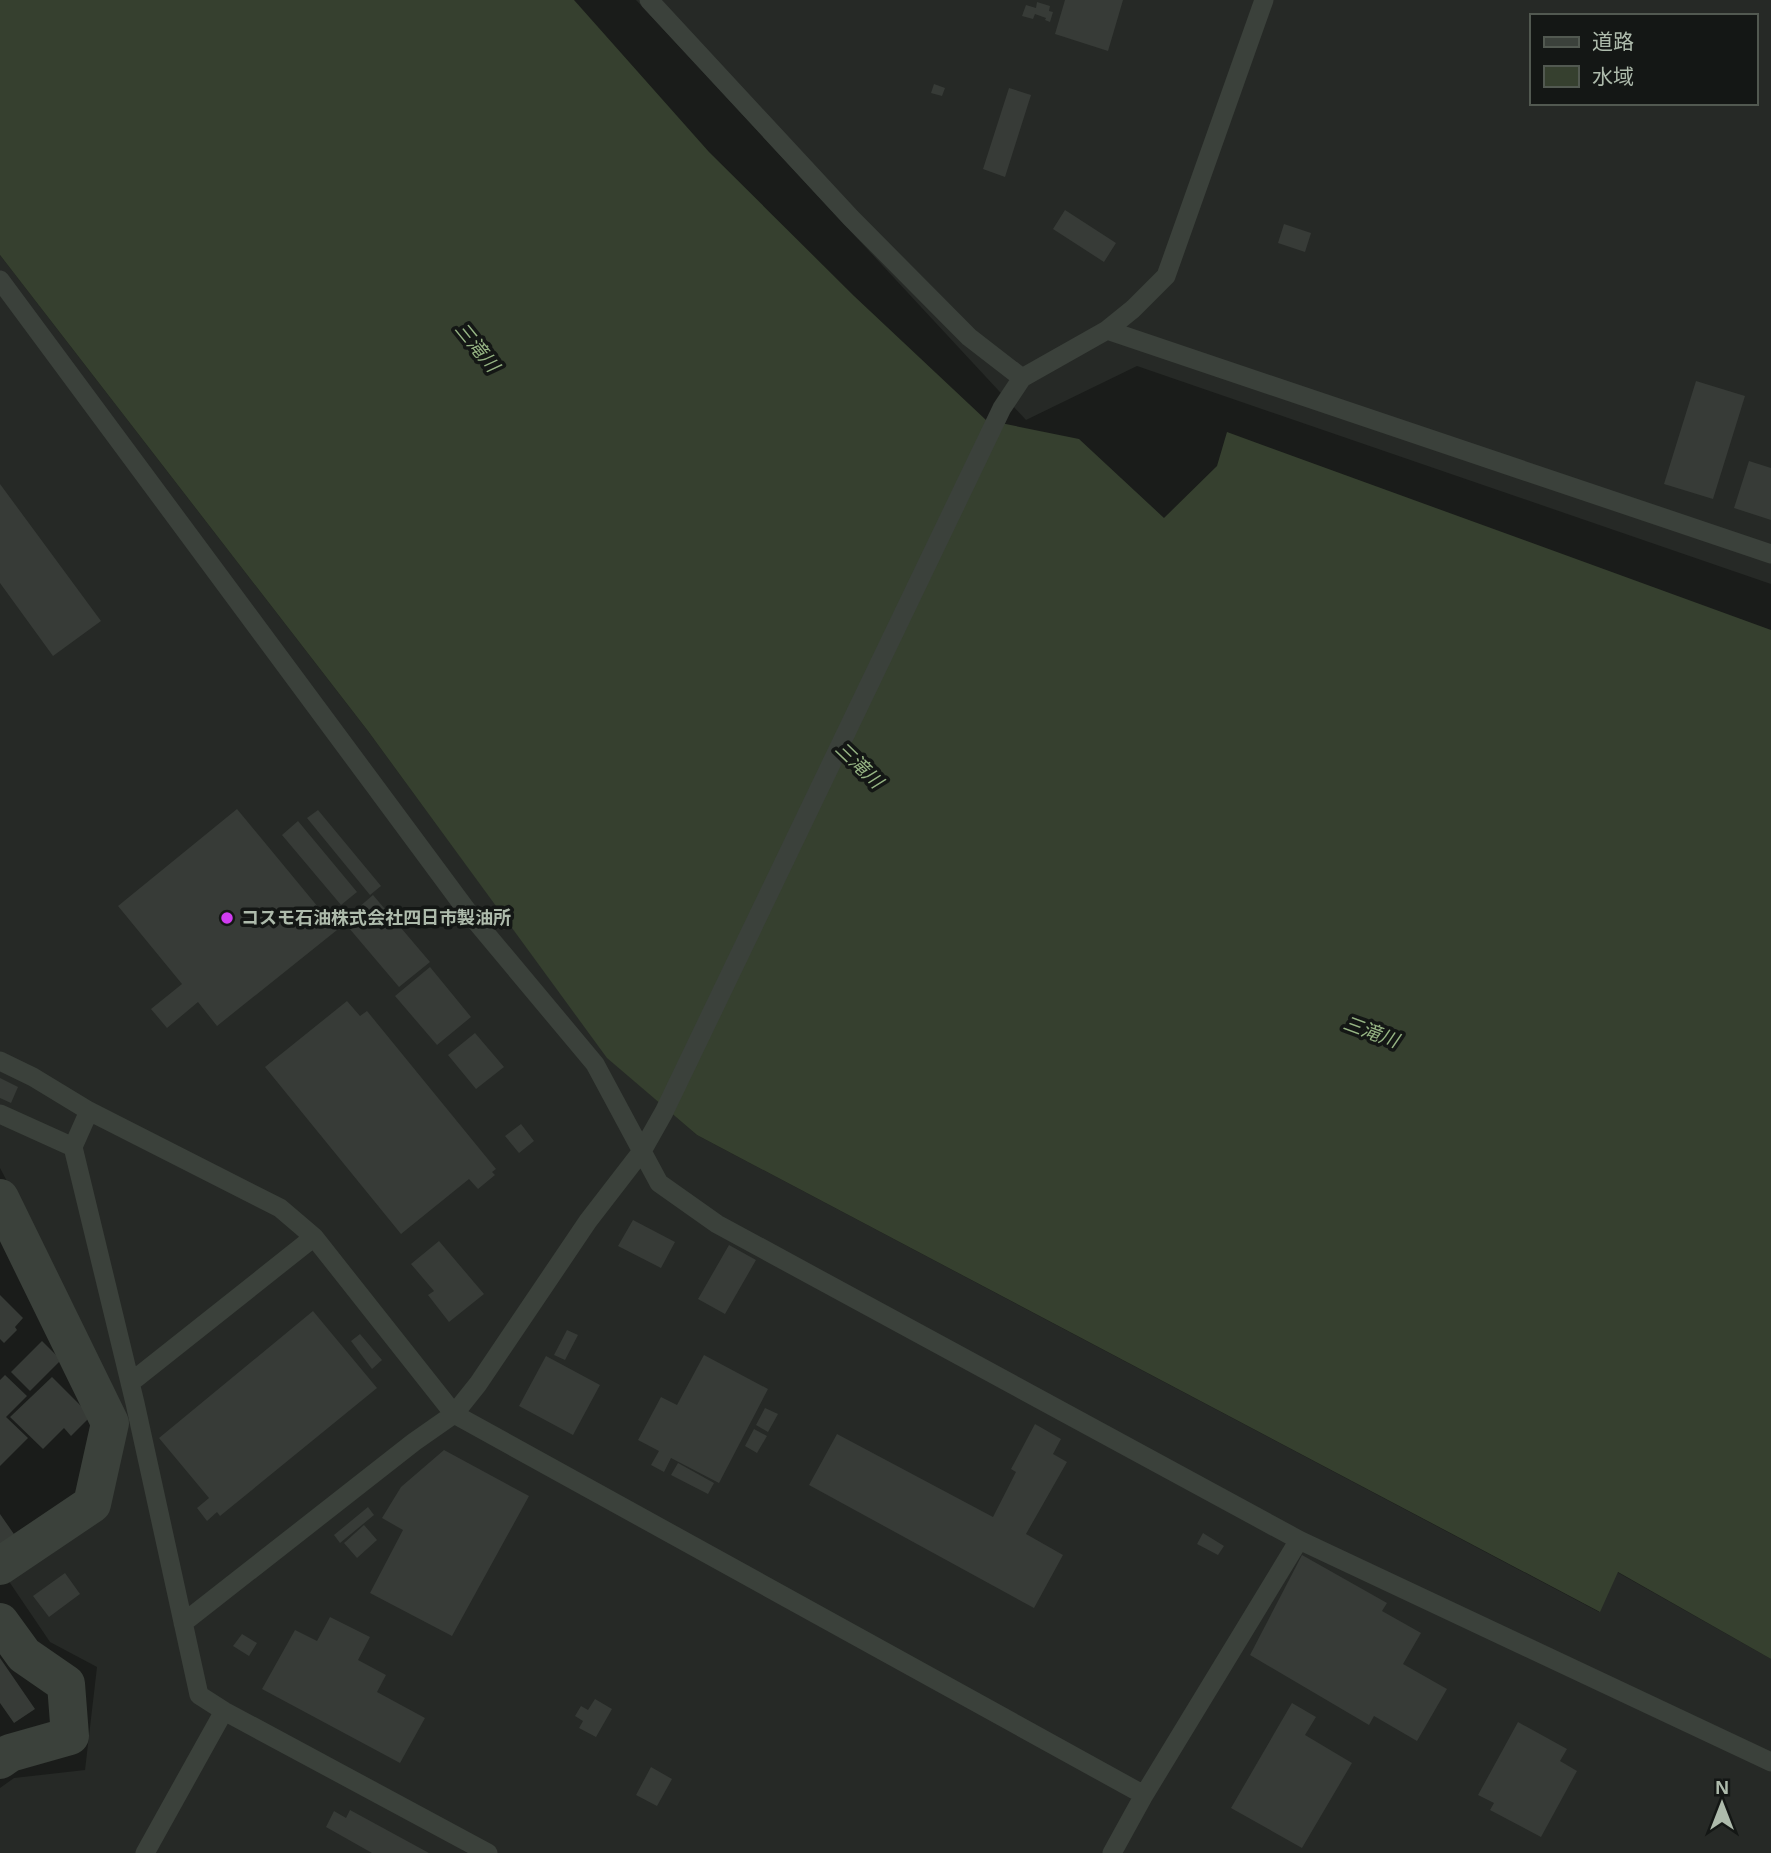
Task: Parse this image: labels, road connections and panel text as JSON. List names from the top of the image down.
{
  "water": ["三滝川"],
  "places": ["コスモ石油株式会社四日市製油所"],
  "legend": ["道路", "水域"],
  "north": "top"
}
